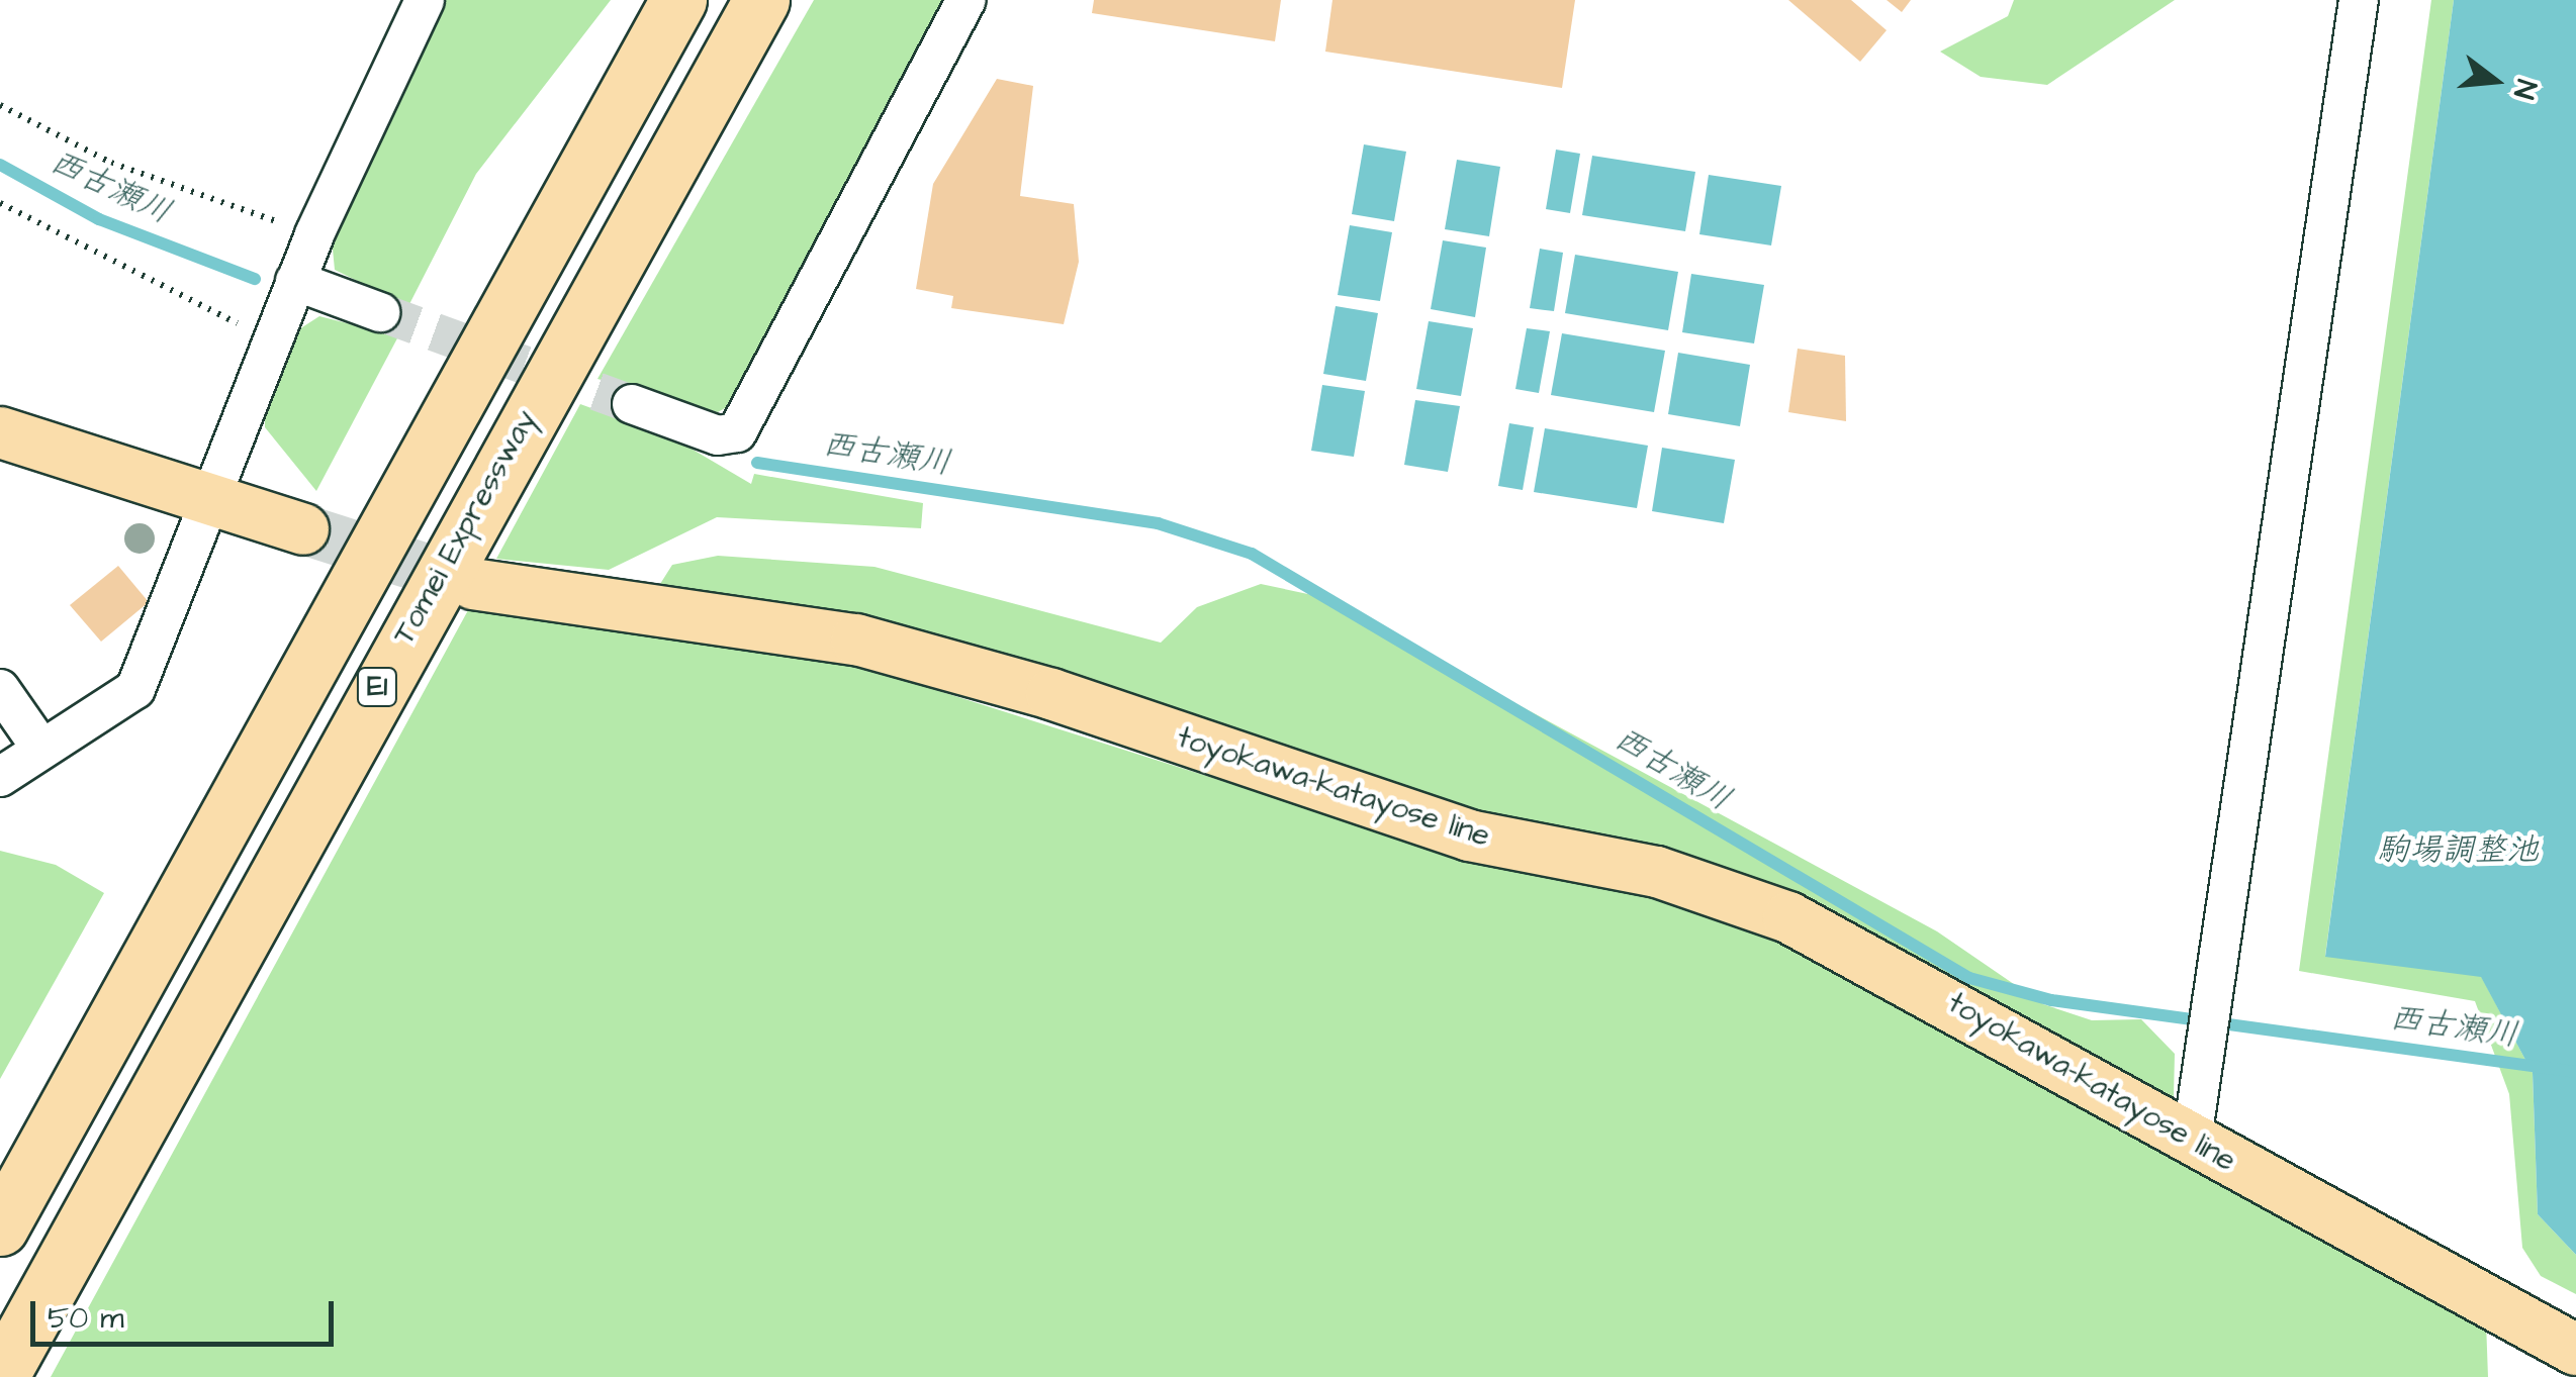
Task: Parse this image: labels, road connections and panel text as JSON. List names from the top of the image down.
{
  "streets": {
    "highway": ["Tomei Expressway", "E1"],
    "main road": ["toyokawa-katayose line"]
  },
  "water": ["西古瀬川", "駒場調整池"],
  "scale_bar": "50 m",
  "north": "right"
}
